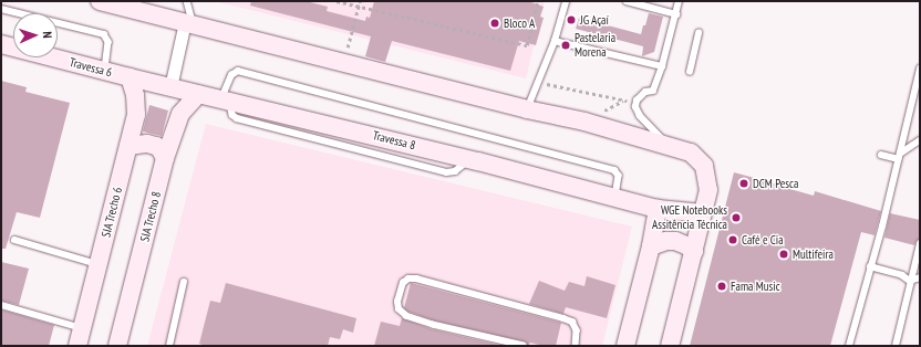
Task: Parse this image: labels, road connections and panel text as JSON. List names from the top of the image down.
{
  "streets": {
    "main road": [
      "Travessa 6",
      "Travessa 8",
      "SIA Trecho 6",
      "SIA Trecho 8"
    ]
  },
  "crossings": [
    ["Travessa 6", "Travessa 8"],
    ["Travessa 6", "SIA Trecho 6"],
    ["Travessa 8", "SIA Trecho 6"],
    ["Travessa 8", "SIA Trecho 8"]
  ],
  "places": [
    "JG Açaí",
    "Bloco A",
    "Pastelaria Morena",
    "DCM Pesca",
    "WGE Notebooks Assitência Técnica",
    "Café e Cia",
    "Multifeira",
    "Fama Music"
  ],
  "north": "right"
}
